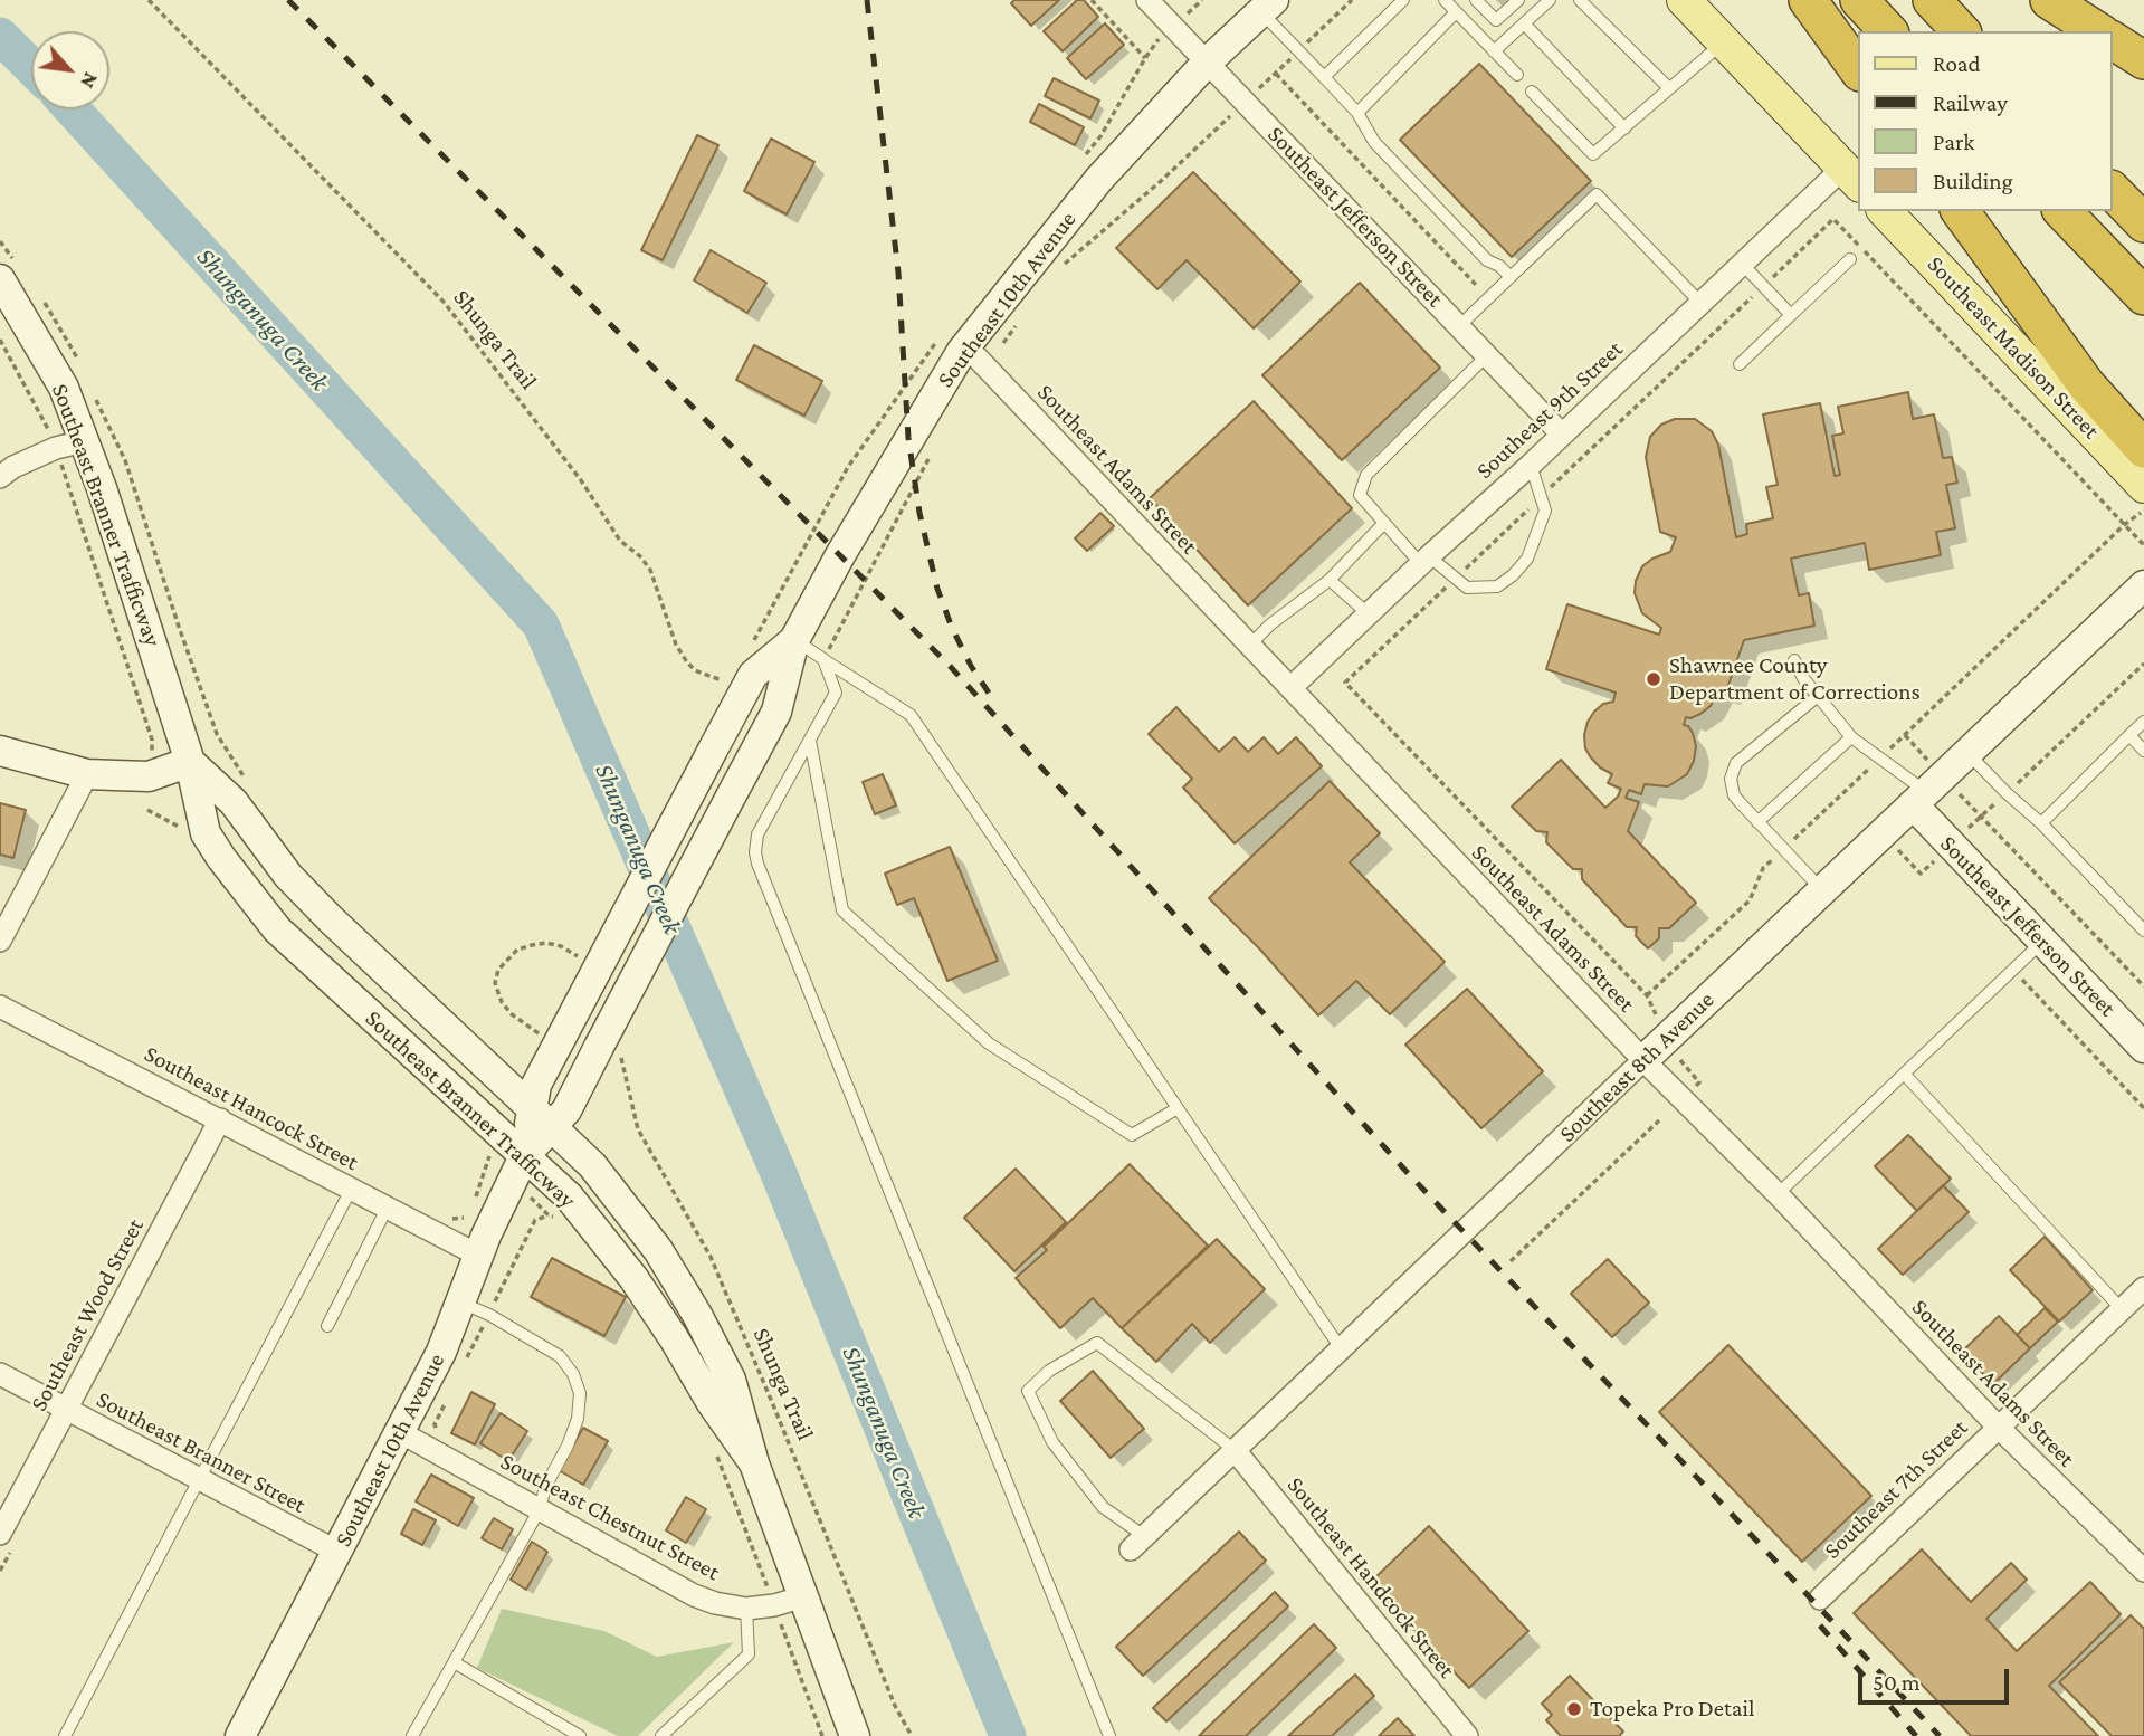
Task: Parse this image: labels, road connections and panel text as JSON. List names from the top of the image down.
{
  "streets": {
    "main road": [
      "Southeast Jefferson Street",
      "Southeast 10th Avenue",
      "Southeast Madison Street",
      "Southeast Branner Trafficway",
      "Southeast 8th Avenue"
    ],
    "street": [
      "Southeast 9th Street",
      "Southeast Adams Street",
      "Southeast Hancock Street",
      "Southeast Wood Street",
      "Southeast Branner Street",
      "Southeast 7th Street",
      "Southeast Chestnut Street",
      "Southeast Handcock Street"
    ],
    "path": ["Shunga Trail"]
  },
  "crossings": [
    ["Southeast Jefferson Street", "Southeast 10th Avenue"],
    ["Southeast Jefferson Street", "Southeast 9th Street"],
    ["Southeast Jefferson Street", "Southeast 8th Avenue"],
    ["Southeast 10th Avenue", "Shunga Trail"],
    ["Southeast 10th Avenue", "Southeast Adams Street"],
    ["Southeast 10th Avenue", "Southeast Branner Trafficway"],
    ["Southeast 10th Avenue", "Southeast Hancock Street"],
    ["Southeast 10th Avenue", "Southeast Branner Street"],
    ["Southeast 10th Avenue", "Southeast Chestnut Street"],
    ["Southeast 9th Street", "Southeast Adams Street"],
    ["Southeast Adams Street", "Southeast 8th Avenue"],
    ["Southeast Adams Street", "Southeast 7th Street"],
    ["Southeast Branner Trafficway", "Southeast Chestnut Street"],
    ["Southeast 8th Avenue", "Southeast Handcock Street"],
    ["Southeast Hancock Street", "Southeast Wood Street"],
    ["Southeast Wood Street", "Southeast Branner Street"]
  ],
  "water": ["Shunganuga Creek"],
  "places": ["Shawnee County Department of Corrections", "Topeka Pro Detail"],
  "legend": [
    "Road",
    "Railway",
    "Park",
    "Building"
  ],
  "scale_bar": "50 m",
  "north": "bottom right"
}
